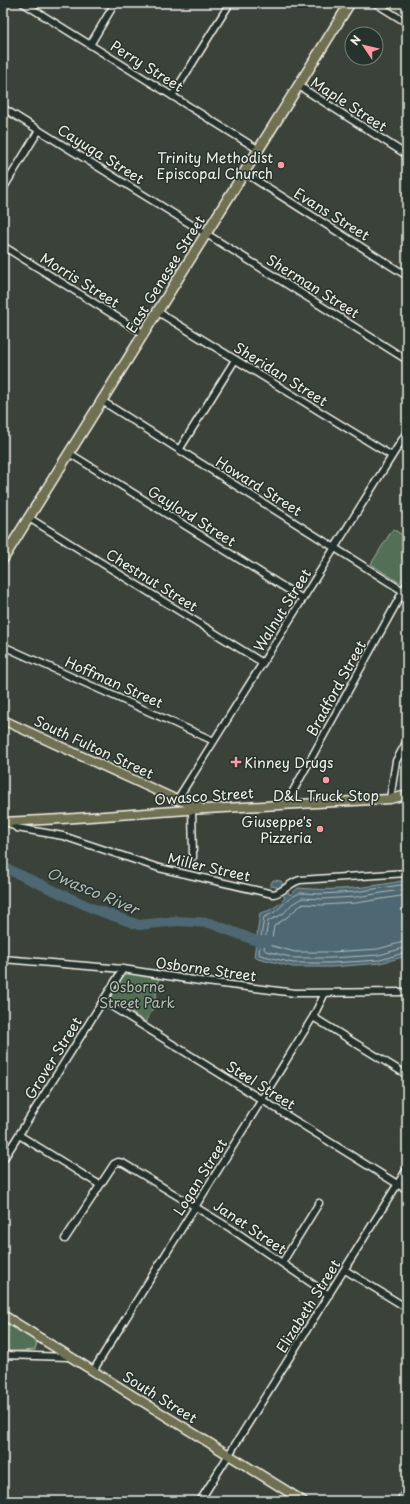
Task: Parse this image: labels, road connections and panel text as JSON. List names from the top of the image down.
{
  "streets": {
    "highway": ["East Genesee Street"],
    "main road": ["South Fulton Street", "Owasco Street", "South Street"],
    "street": [
      "Perry Street",
      "Maple Street",
      "Cayuga Street",
      "Evans Street",
      "Morris Street",
      "Sherman Street",
      "Sheridan Street",
      "Howard Street",
      "Gaylord Street",
      "Chestnut Street",
      "Walnut Street",
      "Hoffman Street",
      "Bradford Street",
      "Miller Street",
      "Osborne Street",
      "Grover Street",
      "Steel Street",
      "Logan Street",
      "Janet Street",
      "Elizabeth Street"
    ]
  },
  "crossings": [
    ["Perry Street", "East Genesee Street"],
    ["Maple Street", "East Genesee Street"],
    ["Cayuga Street", "East Genesee Street"],
    ["Cayuga Street", "Sherman Street"],
    ["Evans Street", "East Genesee Street"],
    ["East Genesee Street", "Morris Street"],
    ["East Genesee Street", "Sherman Street"],
    ["East Genesee Street", "Sheridan Street"],
    ["East Genesee Street", "Howard Street"],
    ["East Genesee Street", "Gaylord Street"],
    ["East Genesee Street", "Chestnut Street"],
    ["Sheridan Street", "Walnut Street"],
    ["Howard Street", "Walnut Street"],
    ["Howard Street", "Bradford Street"],
    ["Gaylord Street", "Walnut Street"],
    ["Chestnut Street", "Walnut Street"],
    ["Walnut Street", "Hoffman Street"],
    ["Walnut Street", "South Fulton Street"],
    ["Bradford Street", "Owasco Street"],
    ["South Fulton Street", "Owasco Street"],
    ["Owasco Street", "Miller Street"],
    ["Osborne Street", "Grover Street"],
    ["Osborne Street", "Logan Street"],
    ["Grover Street", "Steel Street"],
    ["Steel Street", "Logan Street"],
    ["Steel Street", "Elizabeth Street"],
    ["Logan Street", "Janet Street"],
    ["Logan Street", "South Street"],
    ["Janet Street", "Elizabeth Street"],
    ["Elizabeth Street", "South Street"]
  ],
  "water": ["Owasco River"],
  "parks": ["Osborne Street Park"],
  "places": {
    "other": ["Trinity Methodist Episcopal Church", "D&L Truck Stop", "Giuseppe's Pizzeria"],
    "health": ["Kinney Drugs"]
  },
  "north": "top left"
}
